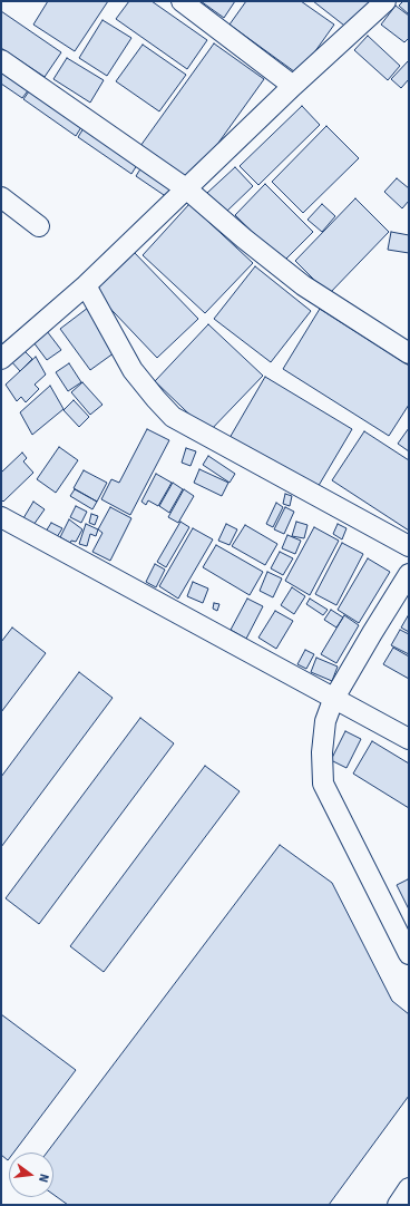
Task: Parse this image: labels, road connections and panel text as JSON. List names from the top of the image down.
{
  "north": "right"
}
